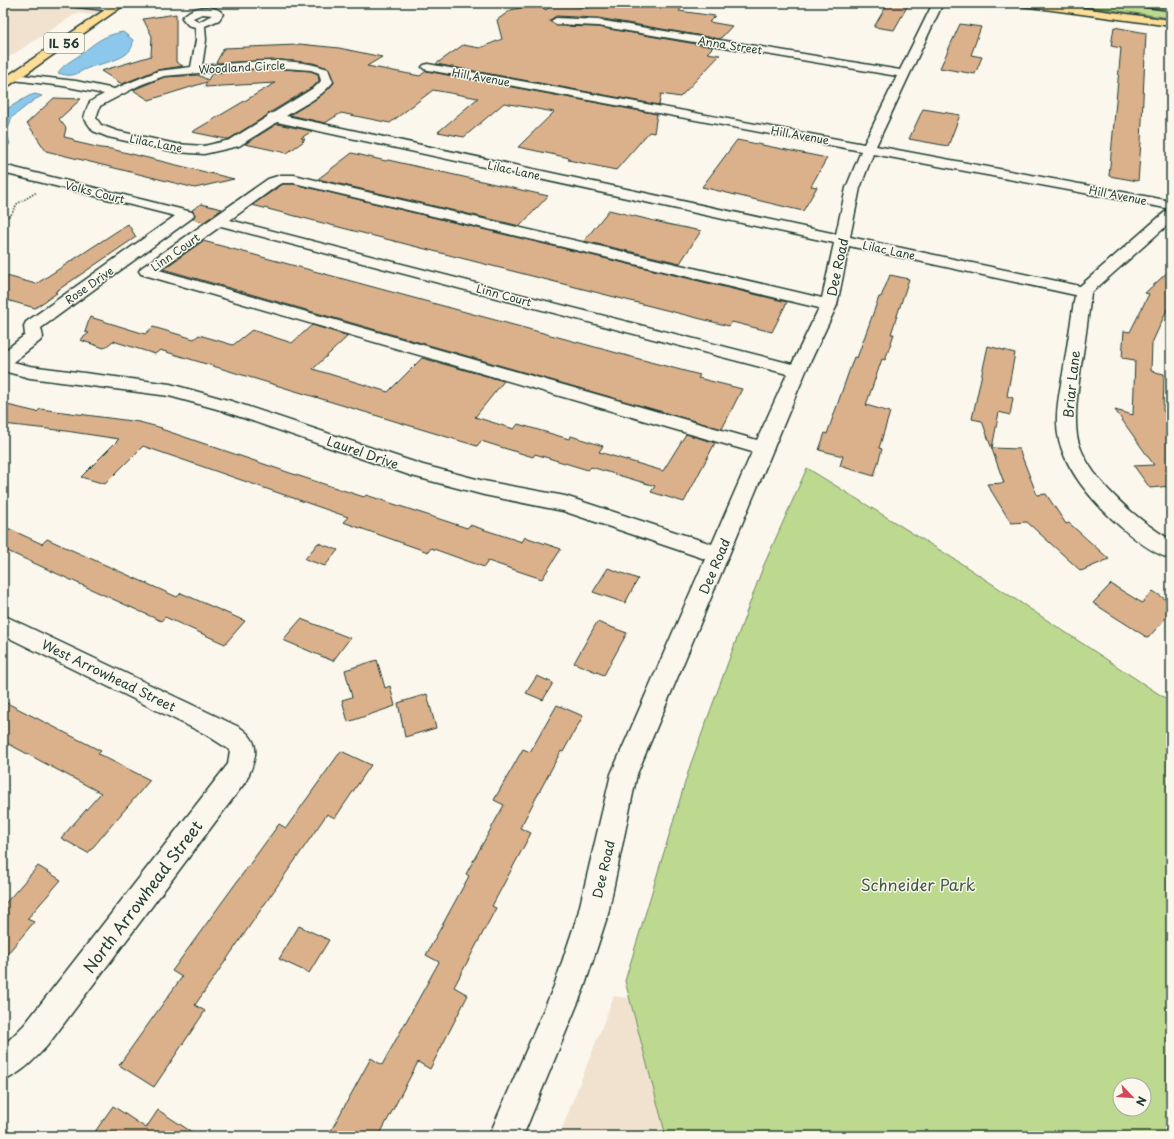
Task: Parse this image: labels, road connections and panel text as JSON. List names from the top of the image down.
{
  "streets": {
    "main road": ["IL 56"],
    "street": [
      "Anna Street",
      "Woodland Circle",
      "Hill Avenue",
      "Lilac Lane",
      "Volks Court",
      "Linn Court",
      "Dee Road",
      "Rose Drive",
      "Briar Lane",
      "Laurel Drive",
      "West Arrowhead Street",
      "North Arrowhead Street"
    ]
  },
  "crossings": [
    ["Anna Street", "Dee Road"],
    ["Woodland Circle", "Lilac Lane"],
    ["Hill Avenue", "Dee Road"],
    ["Lilac Lane", "Dee Road"],
    ["Lilac Lane", "Briar Lane"],
    ["Volks Court", "Rose Drive"],
    ["Linn Court", "Dee Road"],
    ["Dee Road", "Laurel Drive"],
    ["West Arrowhead Street", "North Arrowhead Street"]
  ],
  "parks": ["Schneider Park"],
  "north": "bottom right"
}
